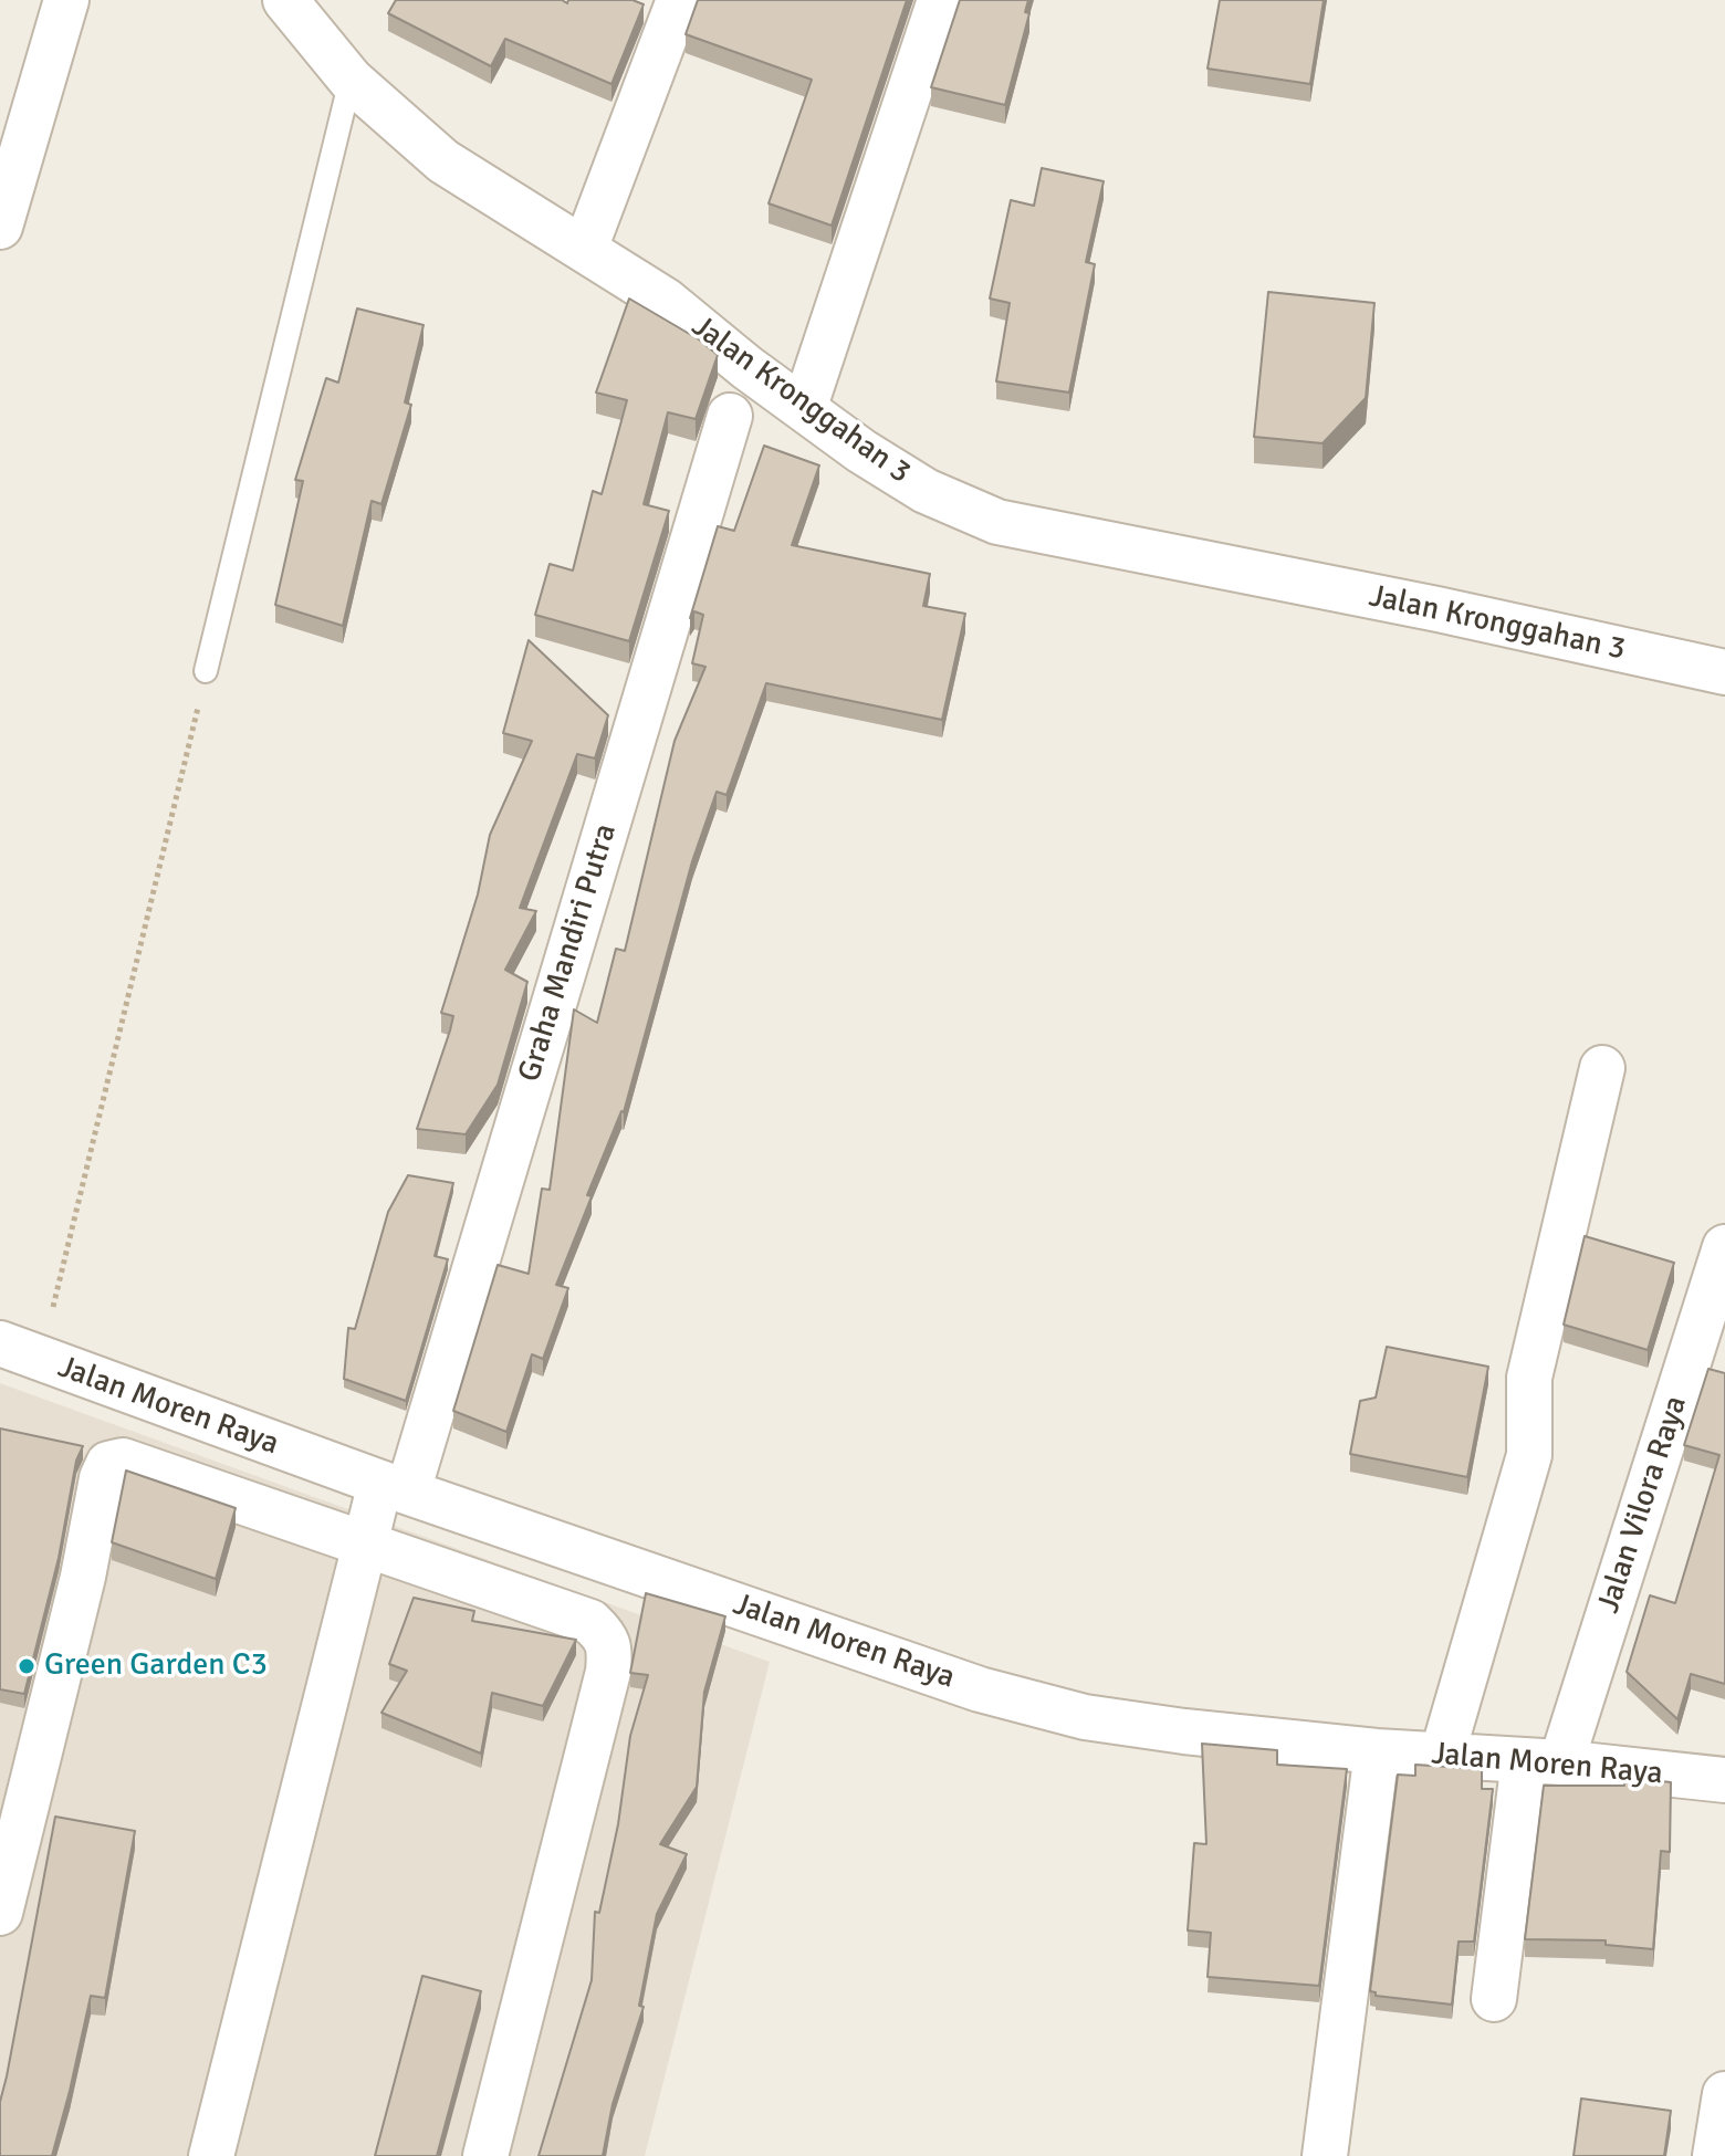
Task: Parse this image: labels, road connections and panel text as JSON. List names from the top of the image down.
{
  "streets": {
    "street": [
      "Jalan Kronggahan 3",
      "Graha Mandiri Putra",
      "Jalan Moren Raya",
      "Jalan Vilora Raya"
    ]
  },
  "crossings": [
    ["Graha Mandiri Putra", "Jalan Moren Raya"],
    ["Jalan Moren Raya", "Jalan Vilora Raya"]
  ],
  "places": ["Green Garden C3"]
}
